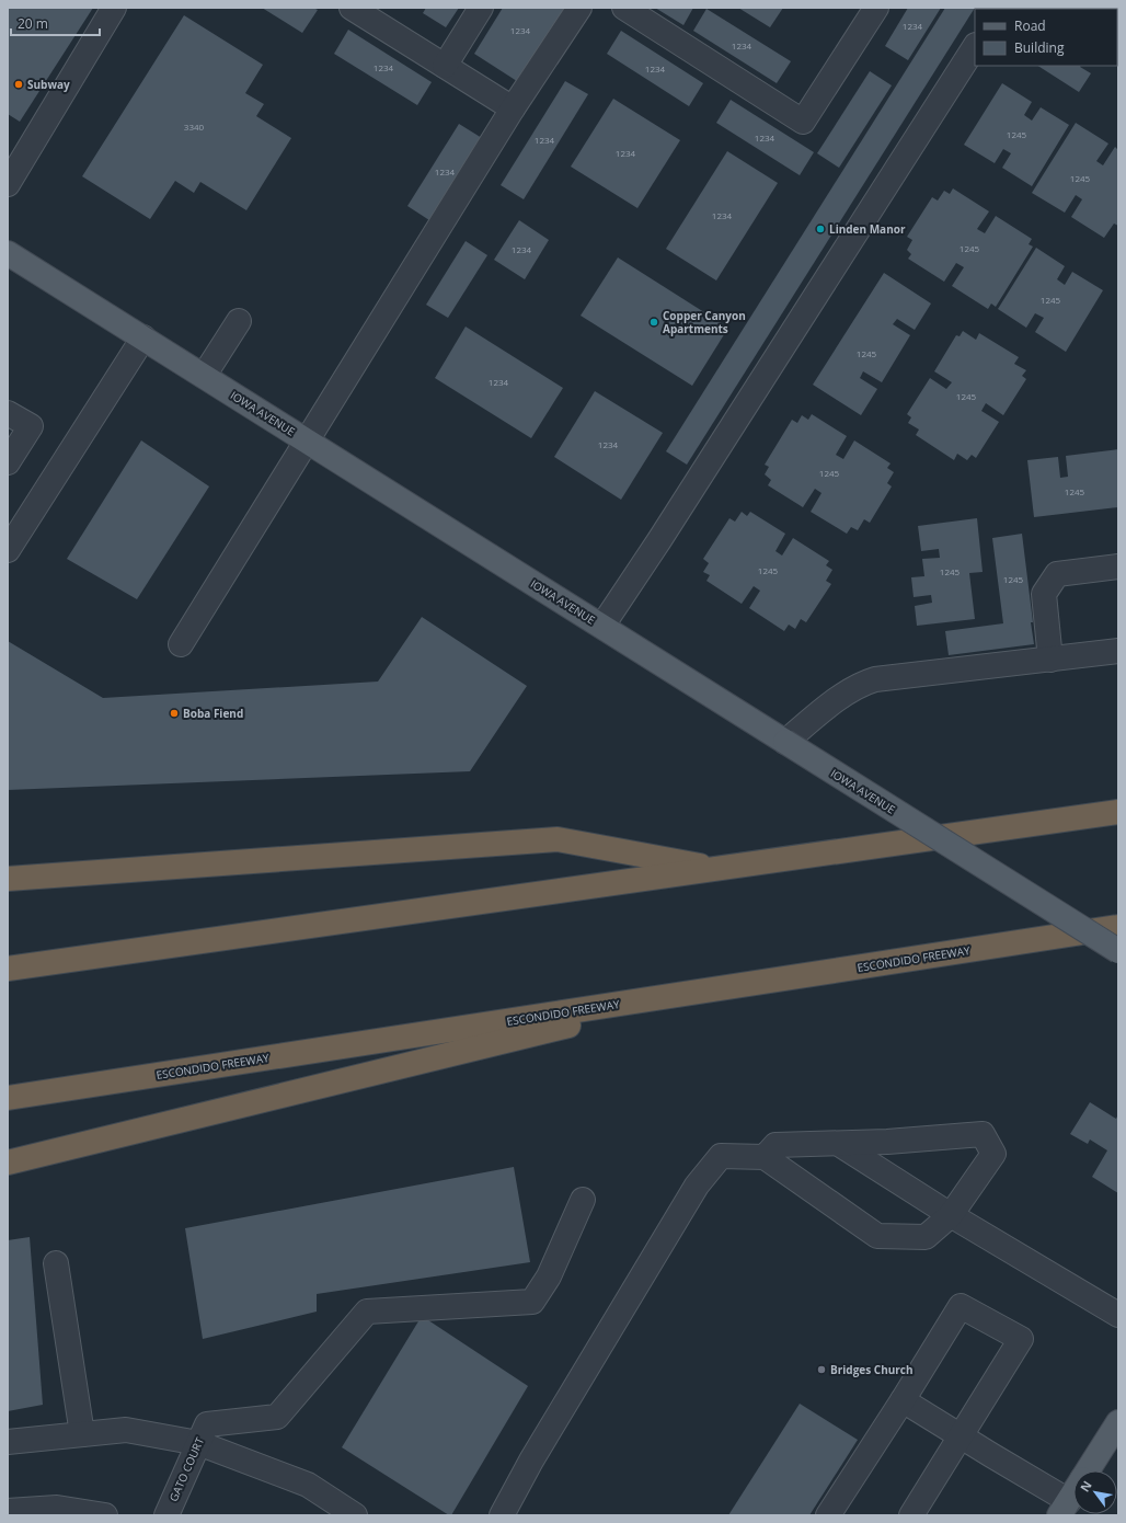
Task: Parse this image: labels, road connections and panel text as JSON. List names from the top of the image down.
{
  "streets": {
    "highway": ["ESCONDIDO FREEWAY"],
    "main road": ["IOWA AVENUE"],
    "street": ["GATO COURT"]
  },
  "places": [
    "Subway",
    "Linden Manor",
    "Copper Canyon Apartments",
    "Boba Fiend",
    "Bridges Church"
  ],
  "house_numbers": [
    "1234",
    "1234",
    "1234",
    "1234",
    "1234",
    "3340",
    "1245",
    "1234",
    "1234",
    "1234",
    "1234",
    "1245",
    "1234",
    "1245",
    "1234",
    "1245",
    "1245",
    "1234",
    "1245",
    "1234",
    "1245",
    "1245",
    "1245",
    "1245",
    "1245"
  ],
  "legend": ["Road", "Building"],
  "scale_bar": "20 m",
  "north": "top left"
}
